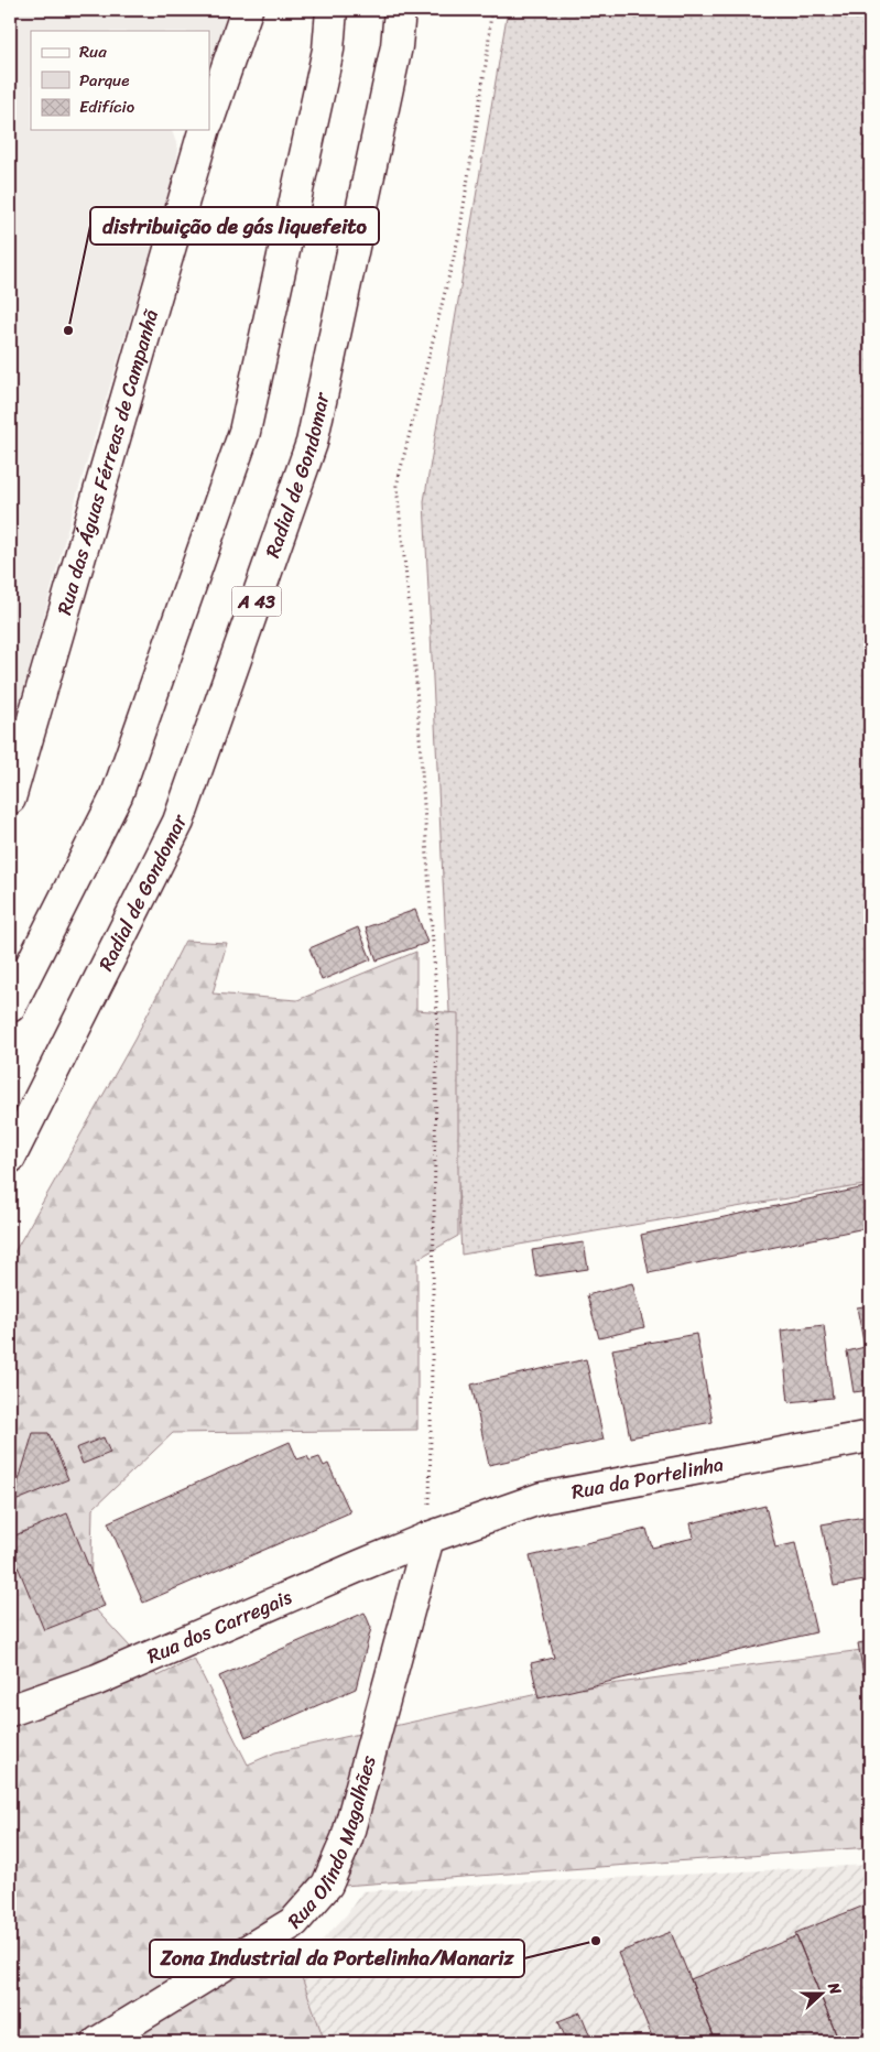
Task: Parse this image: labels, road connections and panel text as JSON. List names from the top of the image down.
{
  "streets": {
    "main road": [
      "Rua das Águas Férreas de Campanhã",
      "Radial de Gondomar",
      "A 43",
      "Rua da Portelinha",
      "Rua dos Carregais",
      "Rua Olindo Magalhães"
    ]
  },
  "crossings": [
    ["Rua da Portelinha", "Rua dos Carregais"],
    ["Rua da Portelinha", "Rua Olindo Magalhães"],
    ["Rua dos Carregais", "Rua Olindo Magalhães"]
  ],
  "places": ["distribuição de gás liquefeito", "Zona Industrial da Portelinha/Manariz"],
  "legend": ["Rua", "Parque", "Edifício"],
  "north": "right"
}
